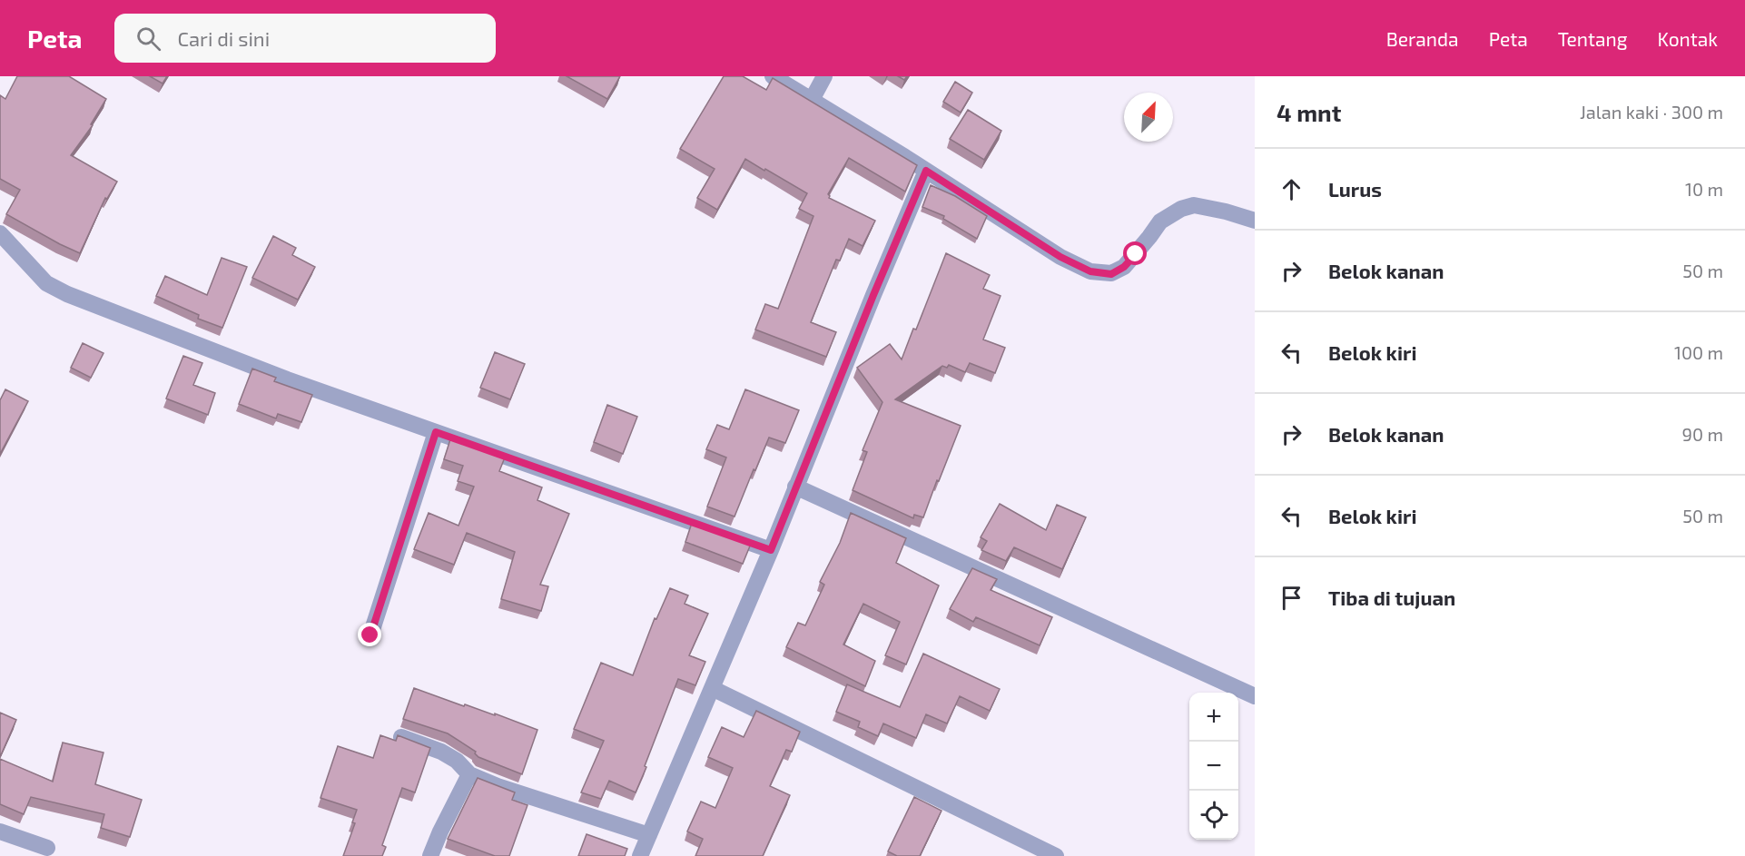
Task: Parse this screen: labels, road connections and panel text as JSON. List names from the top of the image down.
{
  "north": "top right",
  "page": {
    "header": "Peta",
    "search": "Cari di sini",
    "nav": [
      "Beranda",
      "Peta",
      "Tentang",
      "Kontak"
    ],
    "heading": ["4 mnt", "Jalan kaki · 300 m"],
    "list": [
      ["Lurus", "10 m"],
      ["Belok kanan", "50 m"],
      ["Belok kiri", "100 m"],
      ["Belok kanan", "90 m"],
      ["Belok kiri", "50 m"],
      "Tiba di tujuan"
    ],
    "map_buttons": ["+", "−"]
  }
}
